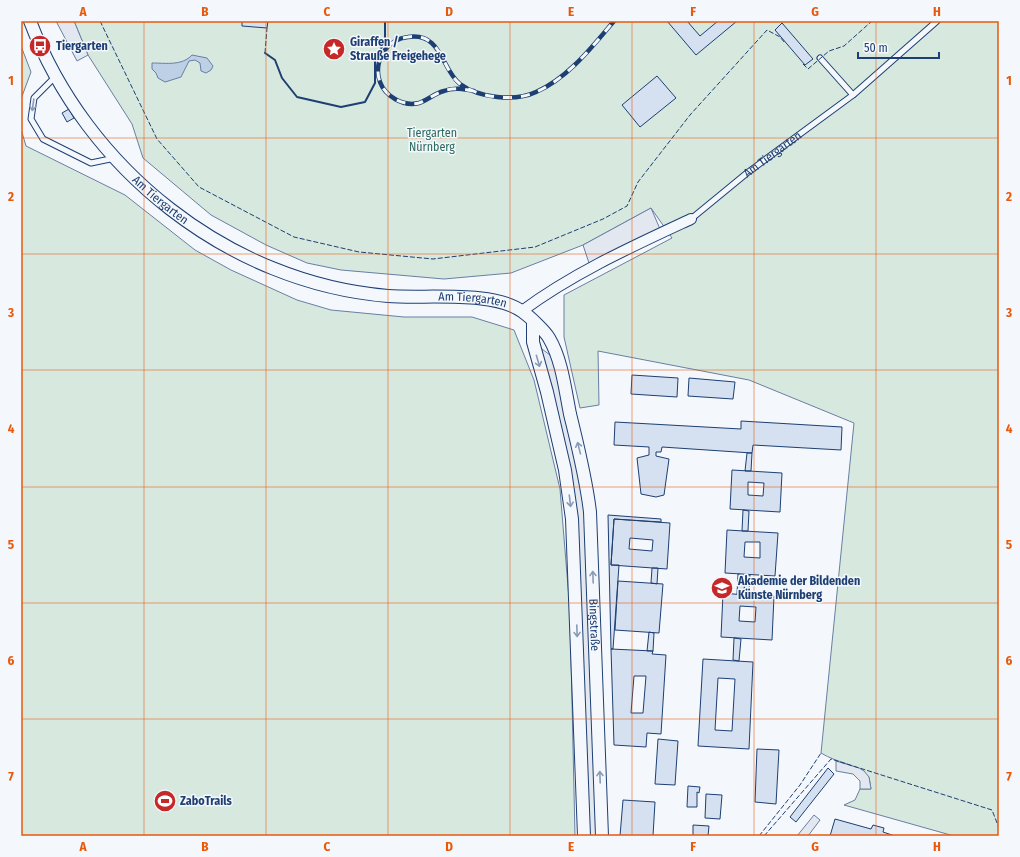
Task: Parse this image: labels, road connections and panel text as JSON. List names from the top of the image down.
{
  "streets": {
    "street": ["Am Tiergarten", "Bingstraße"]
  },
  "crossings": [
    ["Am Tiergarten", "Bingstraße"]
  ],
  "parks": ["Tiergarten Nürnberg"],
  "places": {
    "bus stop": ["Tiergarten"],
    "place": ["Giraffen / Strauße Freigehege"],
    "school or university": ["Akademie der Bildenden Künste Nürnberg"],
    "sports": ["ZaboTrails"]
  },
  "scale_bar": "50 m",
  "grid": {
    "columns": [
      "A",
      "B",
      "C",
      "D",
      "E",
      "F",
      "G",
      "H"
    ],
    "rows": [
      "1",
      "2",
      "3",
      "4",
      "5",
      "6",
      "7"
    ]
  }
}
